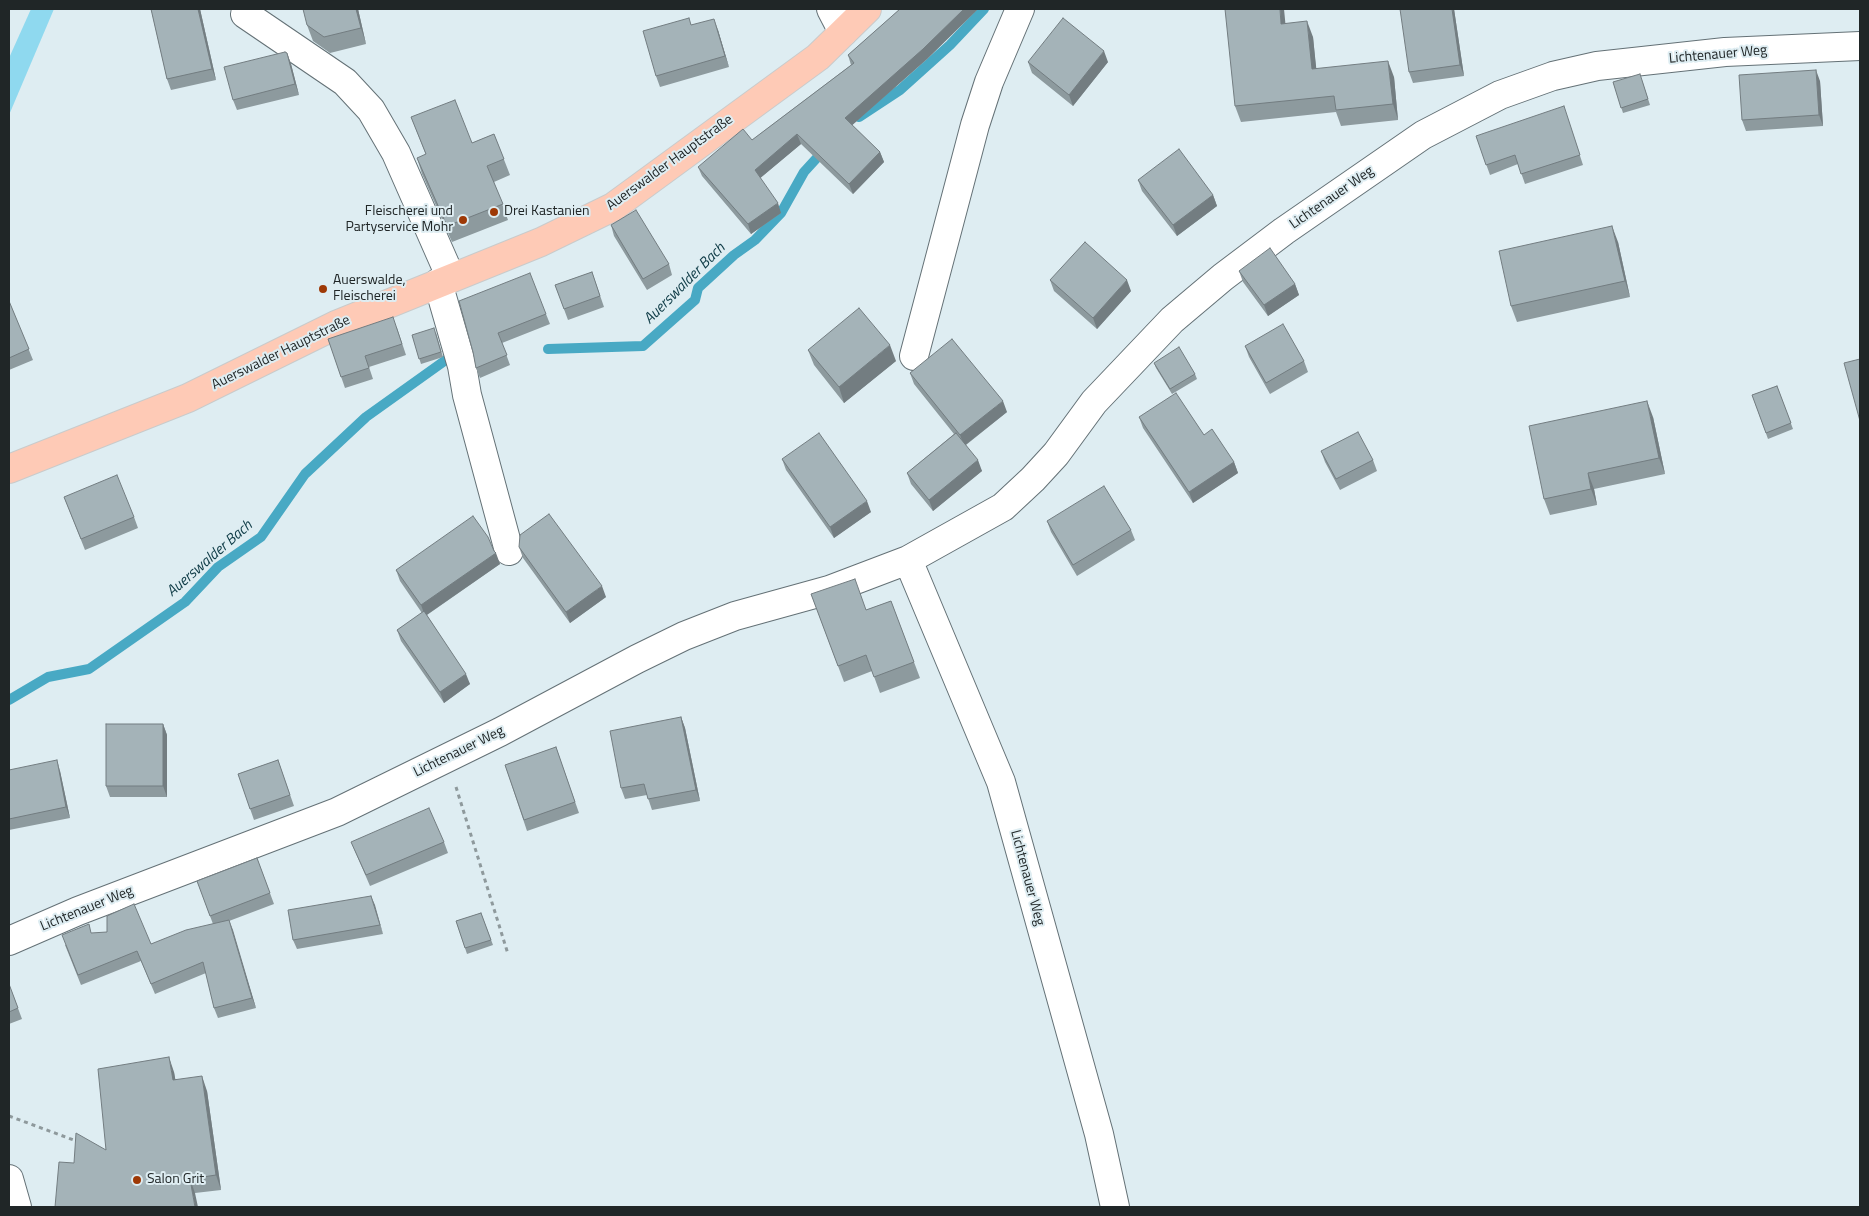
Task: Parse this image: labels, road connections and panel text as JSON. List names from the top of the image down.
{
  "streets": {
    "main road": ["Auerswalder Hauptstraße"],
    "street": ["Lichtenauer Weg"]
  },
  "water": ["Auerswalder Bach"],
  "places": [
    "Drei Kastanien",
    "Fleischerei und Partyservice Mohr",
    "Auerswalde, Fleischerei",
    "Salon Grit"
  ]
}
